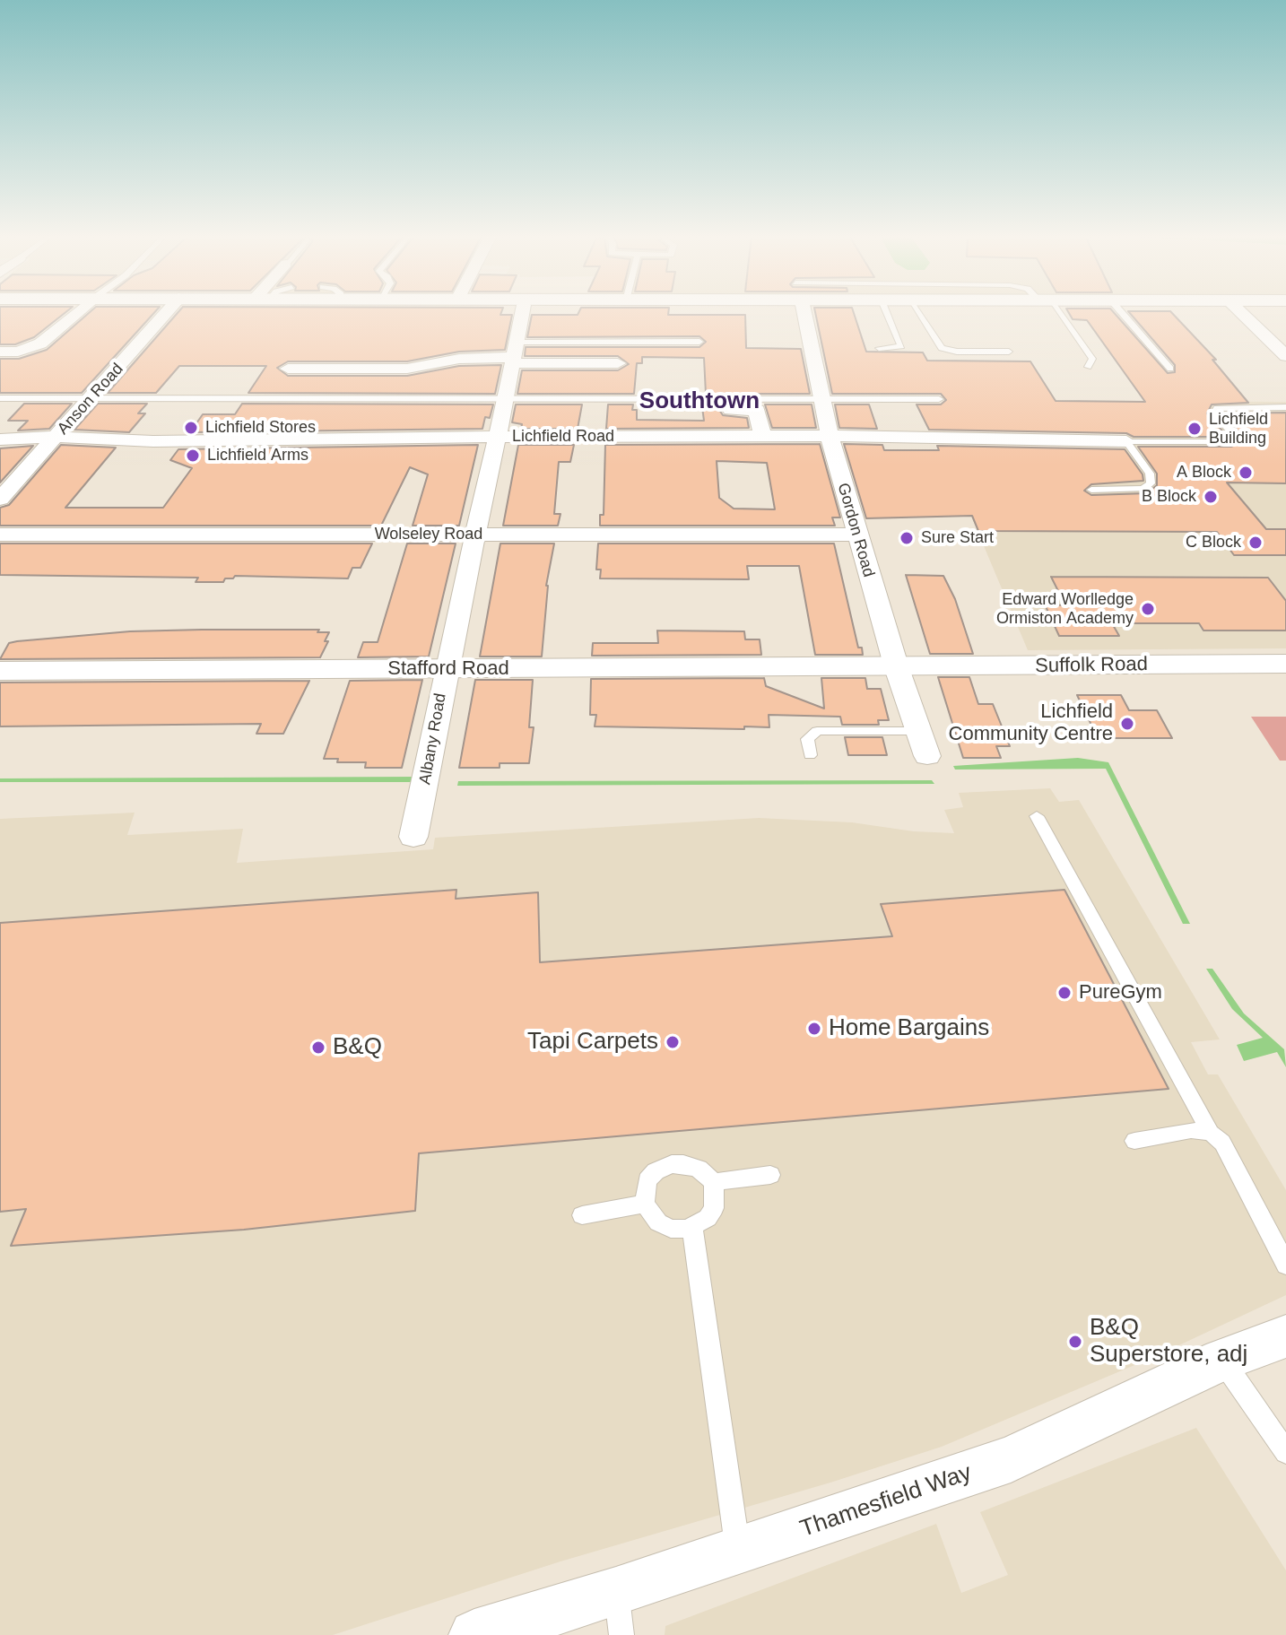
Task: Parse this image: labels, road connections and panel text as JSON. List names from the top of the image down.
{
  "streets": {
    "street": [
      "Anson Road",
      "Lichfield Road",
      "Gordon Road",
      "Wolseley Road",
      "Suffolk Road",
      "Stafford Road",
      "Albany Road",
      "Thamesfield Way"
    ]
  },
  "crossings": [
    ["Anson Road", "Lichfield Road"],
    ["Lichfield Road", "Gordon Road"],
    ["Lichfield Road", "Albany Road"],
    ["Gordon Road", "Wolseley Road"],
    ["Gordon Road", "Suffolk Road"],
    ["Gordon Road", "Stafford Road"],
    ["Wolseley Road", "Albany Road"],
    ["Suffolk Road", "Stafford Road"],
    ["Stafford Road", "Albany Road"]
  ],
  "districts": ["Southtown"],
  "places": [
    "Lichfield Stores",
    "Lichfield Building",
    "Lichfield Arms",
    "A Block",
    "B Block",
    "Sure Start",
    "C Block",
    "Edward Worlledge Ormiston Academy",
    "Lichfield Community Centre",
    "PureGym",
    "Home Bargains",
    "Tapi Carpets",
    "B&Q",
    "B&Q Superstore, adj"
  ]
}
